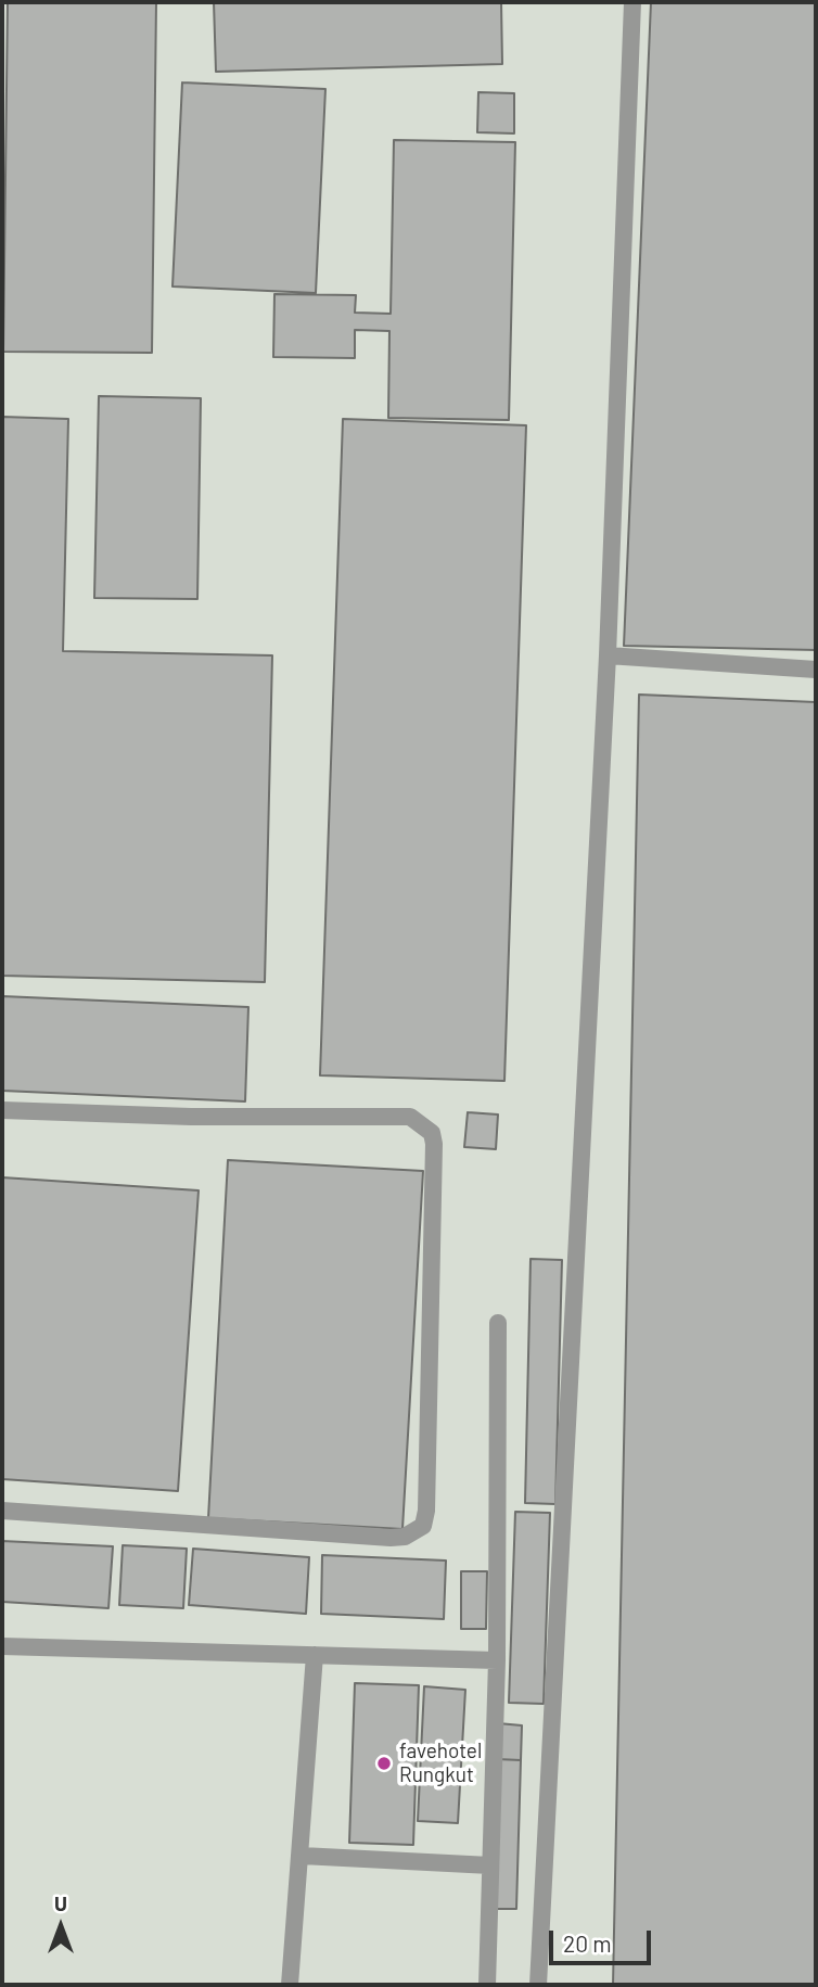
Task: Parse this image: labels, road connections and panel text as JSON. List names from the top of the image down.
{
  "places": ["favehotel Rungkut"],
  "scale_bar": "20 m",
  "north": "top"
}
